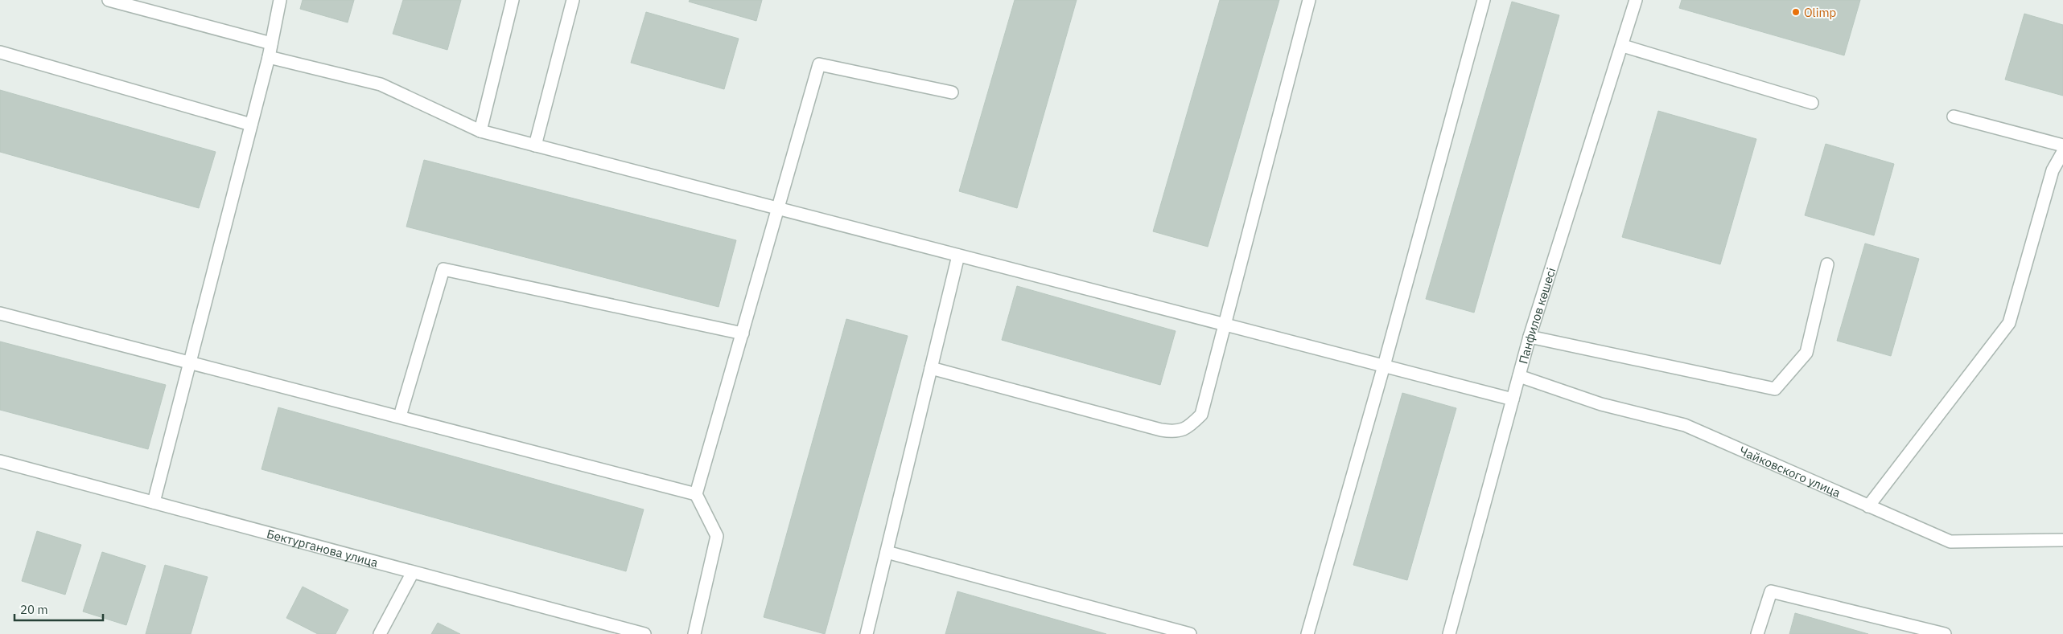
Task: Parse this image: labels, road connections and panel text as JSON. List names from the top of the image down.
{
  "streets": {
    "street": ["Панфилов көшесі", "Чайковского улица", "Бектурганова улица"]
  },
  "crossings": [
    ["Панфилов көшесі", "Чайковского улица"]
  ],
  "places": ["Olimp"],
  "scale_bar": "20 m"
}
